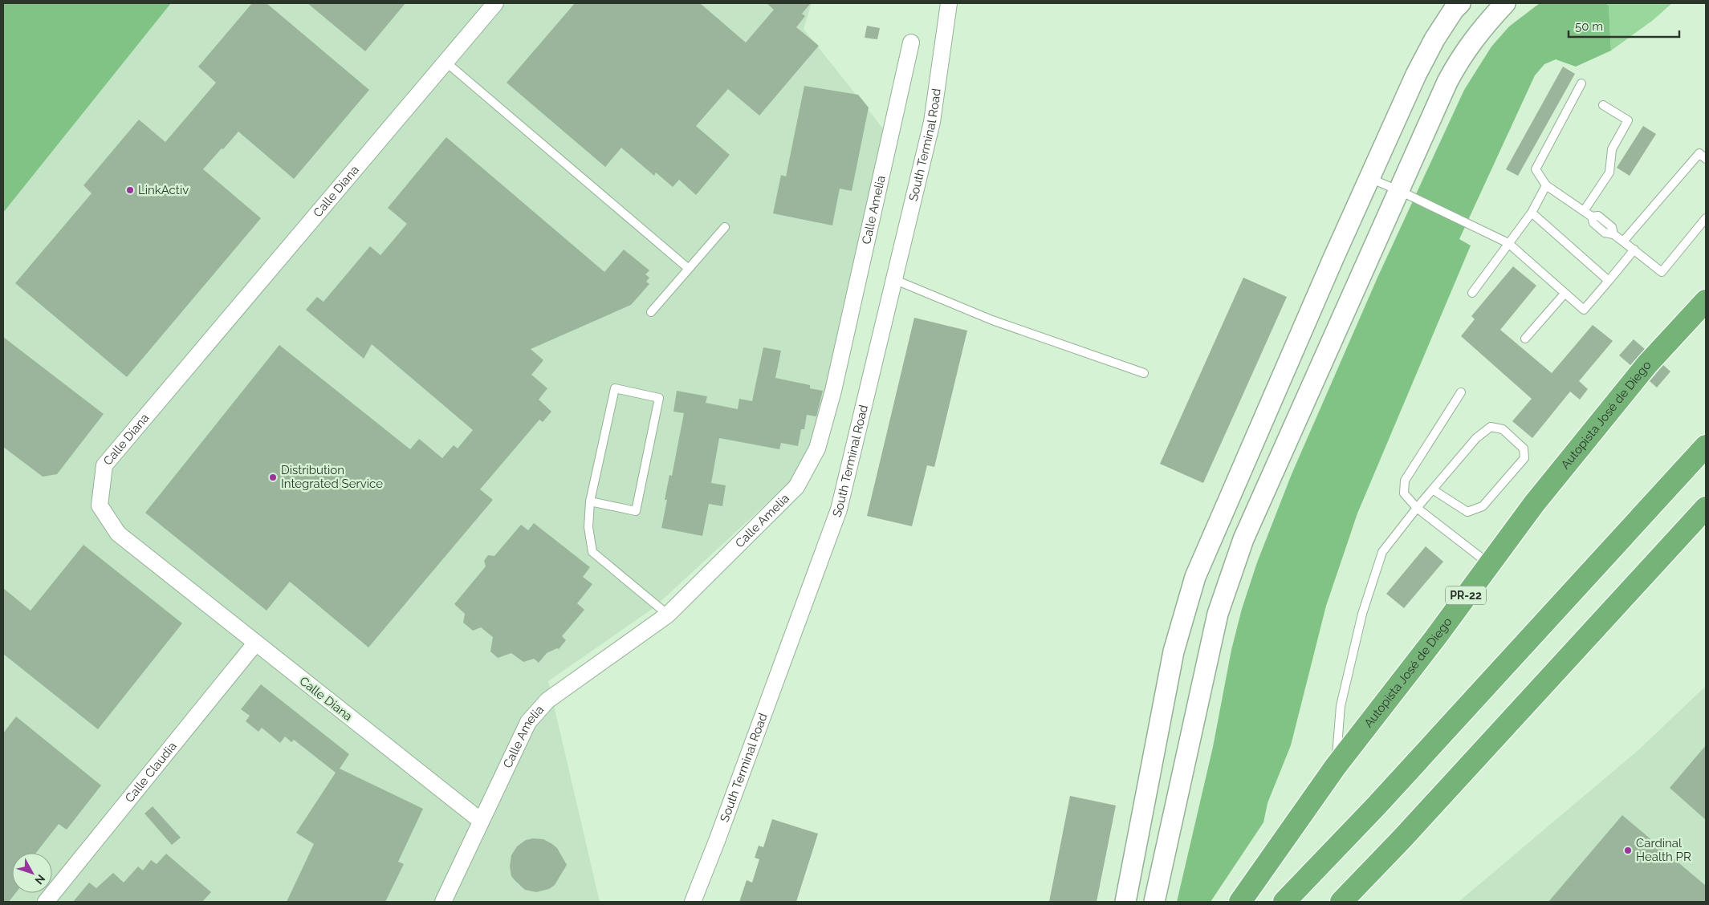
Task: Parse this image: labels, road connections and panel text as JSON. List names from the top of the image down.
{
  "streets": {
    "highway": ["Autopista José de Diego", "PR-22"],
    "street": [
      "South Terminal Road",
      "Calle Diana",
      "Calle Amelia",
      "Calle Claudia"
    ]
  },
  "crossings": [
    ["Calle Diana", "Calle Amelia"],
    ["Calle Diana", "Calle Claudia"]
  ],
  "places": ["LinkActiv", "Distribution Integrated Service", "Cardinal Health PR"],
  "scale_bar": "50 m",
  "north": "bottom right"
}
